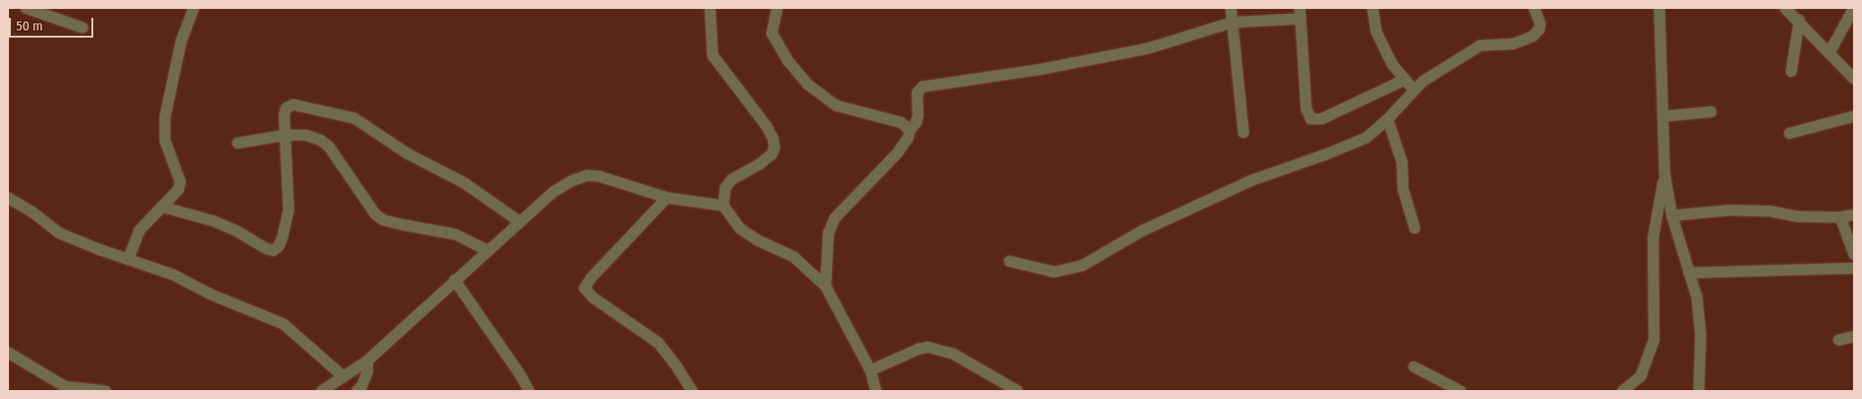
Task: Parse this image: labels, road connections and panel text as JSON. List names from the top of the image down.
{
  "scale_bar": "50 m"
}
